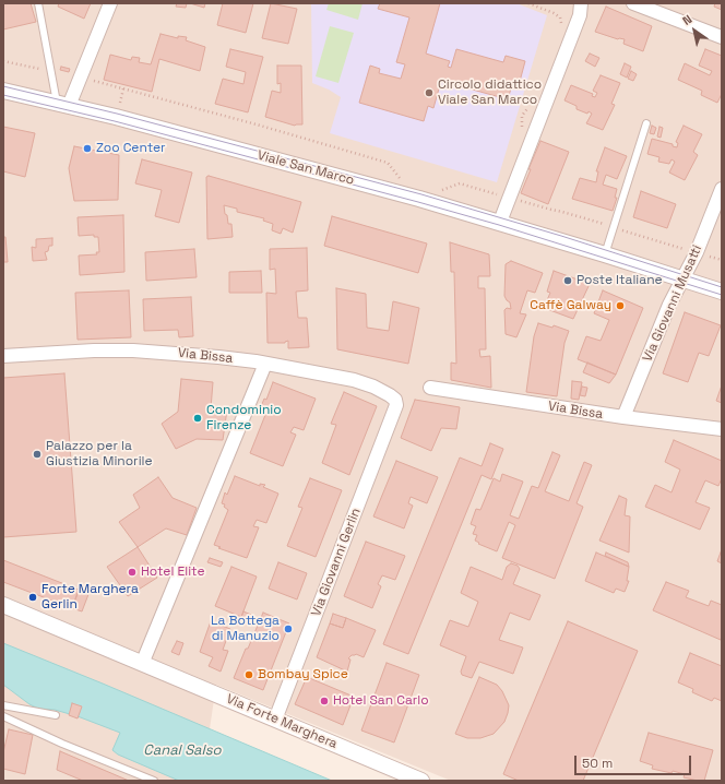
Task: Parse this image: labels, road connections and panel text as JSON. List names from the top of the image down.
{
  "streets": {
    "street": [
      "Viale San Marco",
      "Via Giovanni Musatti",
      "Via Bissa",
      "Via Giovanni Gerlin",
      "Via Forte Marghera"
    ]
  },
  "crossings": [
    ["Viale San Marco", "Via Giovanni Musatti"],
    ["Via Giovanni Musatti", "Via Bissa"],
    ["Via Bissa", "Via Giovanni Gerlin"],
    ["Via Giovanni Gerlin", "Via Forte Marghera"]
  ],
  "water": ["Canal Salso"],
  "places": [
    "Circolo didattico Viale San Marco",
    "Zoo Center",
    "Poste Italiane",
    "Caffè Galway",
    "Condominio Firenze",
    "Palazzo per la Giustizia Minorile",
    "Hotel Elite",
    "Forte Marghera Gerlin",
    "La Bottega di Manuzio",
    "Bombay Spice",
    "Hotel San Carlo"
  ],
  "scale_bar": "50 m",
  "north": "top left"
}
